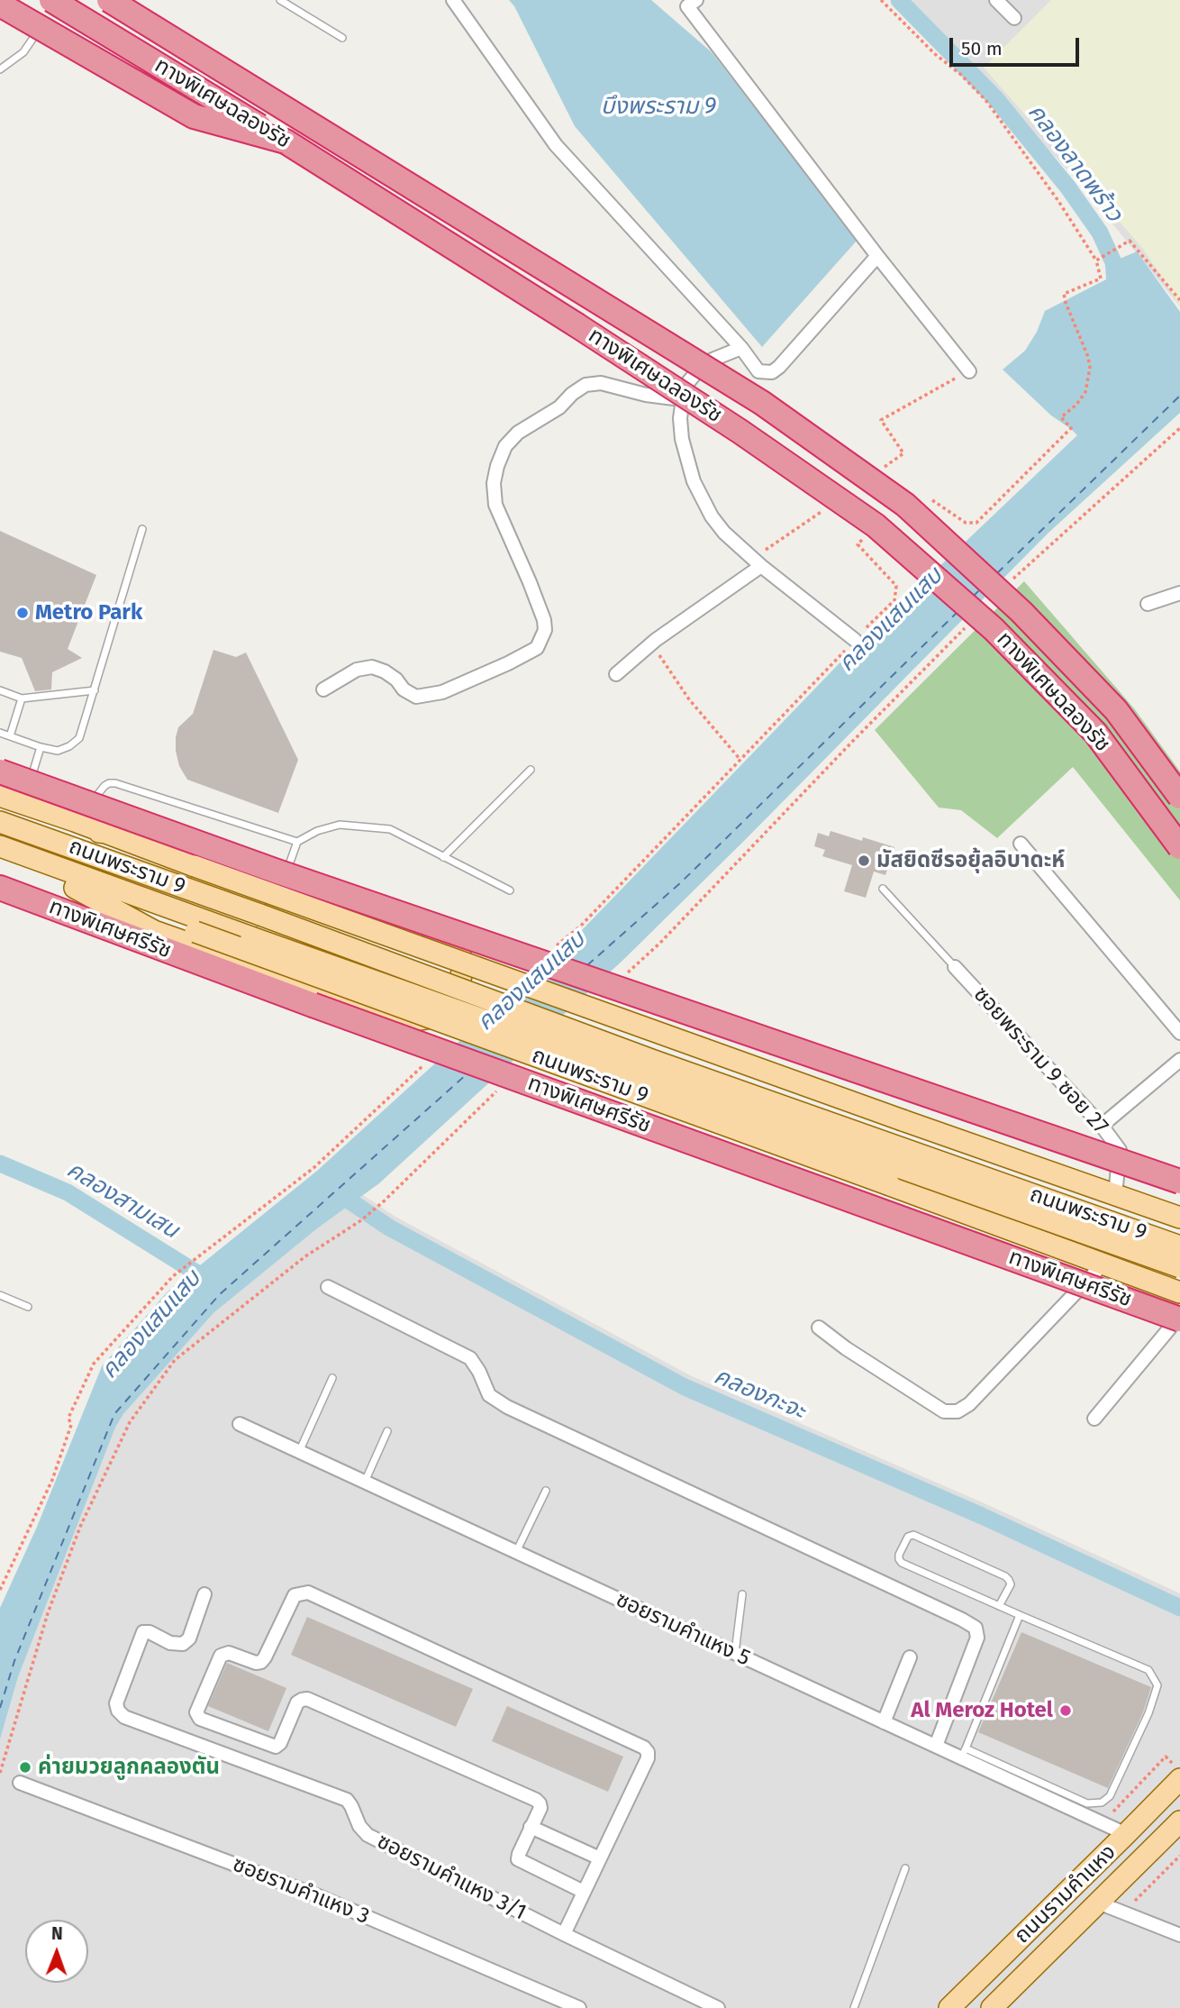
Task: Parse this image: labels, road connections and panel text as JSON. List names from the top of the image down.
{
  "streets": {
    "highway": ["ทางพิเศษฉลองรัช", "ทางพิเศษศรีรัช"],
    "main road": ["ถนนพระราม 9", "ถนนรามคำแหง"],
    "street": [
      "ซอยพระราม 9 ซอย 27",
      "ซอยรามคำแหง 5",
      "ซอยรามคำแหง 3/1",
      "ซอยรามคำแหง 3"
    ]
  },
  "crossings": [
    ["ถนนพระราม 9", "ซอยพระราม 9 ซอย 27"],
    ["ซอยรามคำแหง 5", "ถนนรามคำแหง"]
  ],
  "water": [
    "บึงพระราม 9",
    "คลองลาดพร้าว",
    "คลองแสนแสบ",
    "คลองสามเสน",
    "คลองกะจะ"
  ],
  "places": [
    "Metro Park",
    "มัสยิดซีรอยุ้ลอิบาดะห์",
    "Al Meroz Hotel",
    "ค่ายมวยลูกคลองตัน"
  ],
  "scale_bar": "50 m",
  "north": "top"
}
